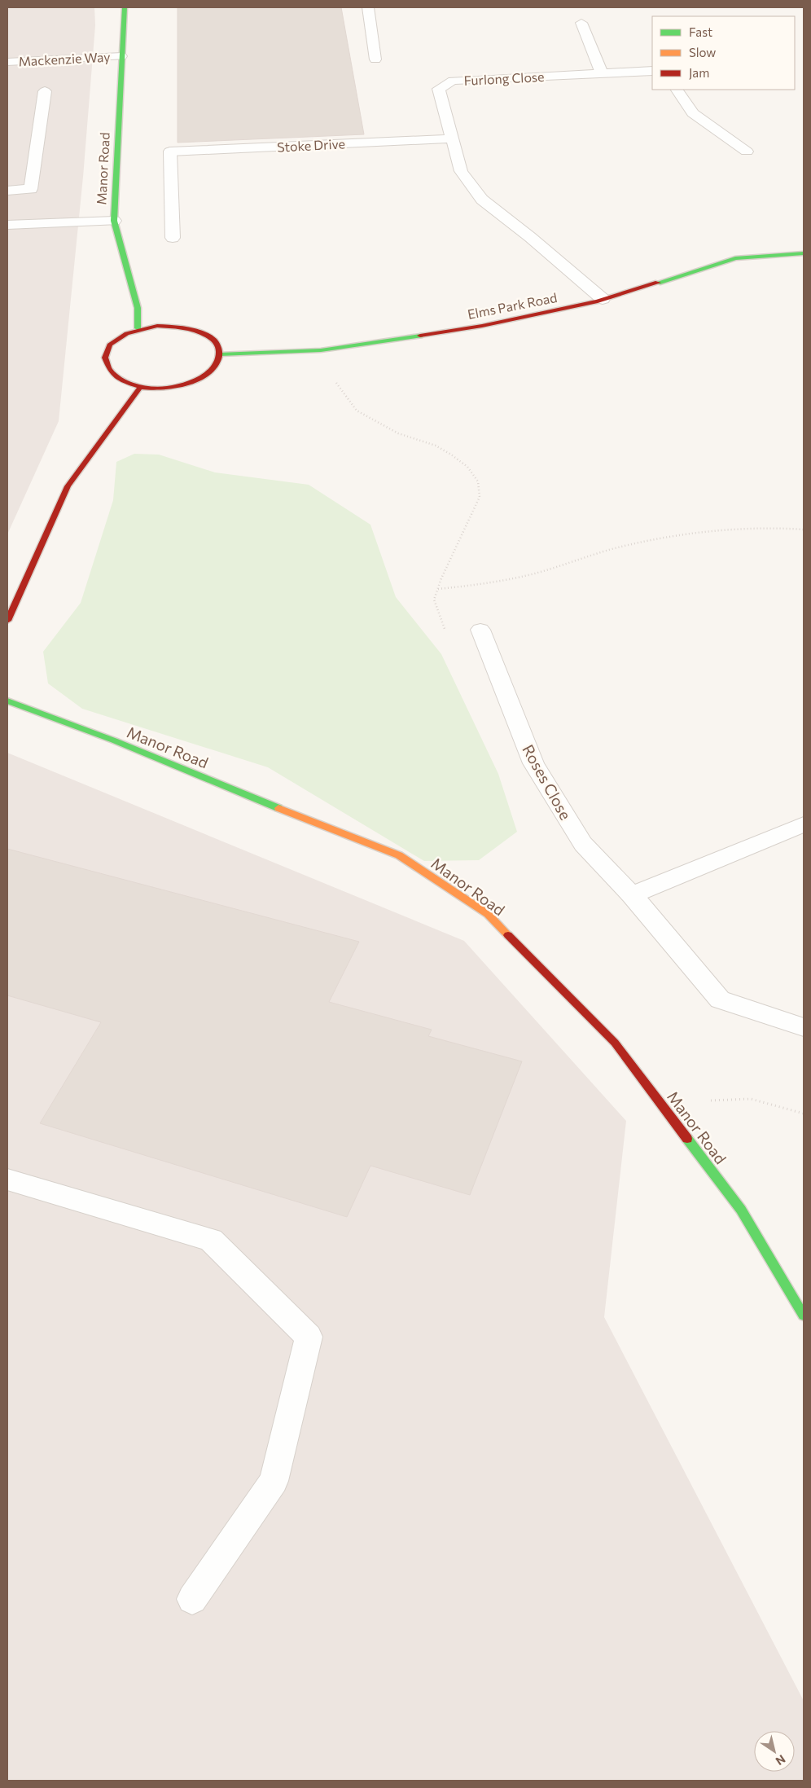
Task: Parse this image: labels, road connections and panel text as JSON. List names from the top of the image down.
{
  "streets": {
    "street": [
      "Mackenzie Way",
      "Furlong Close",
      "Stoke Drive",
      "Manor Road",
      "Elms Park Road",
      "Roses Close"
    ]
  },
  "crossings": [
    ["Mackenzie Way", "Manor Road"],
    ["Furlong Close", "Stoke Drive"],
    ["Furlong Close", "Elms Park Road"],
    ["Manor Road", "Elms Park Road"]
  ],
  "legend": ["Fast", "Slow", "Jam"],
  "north": "bottom right"
}
